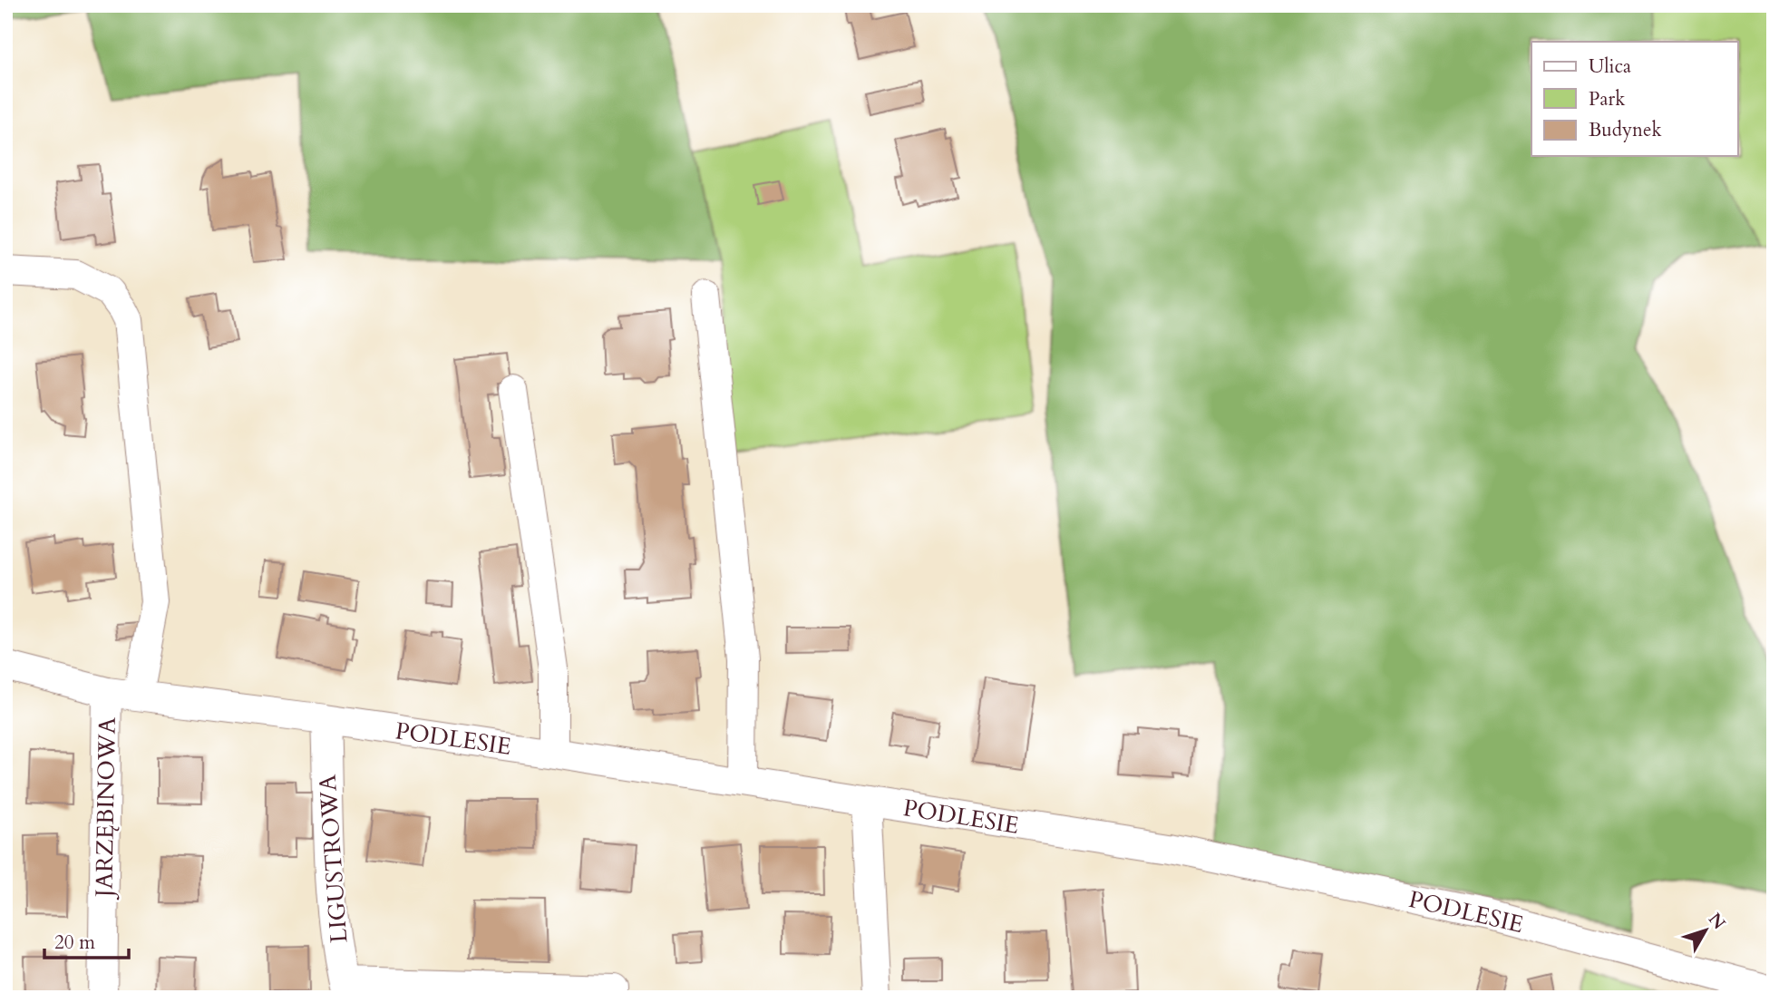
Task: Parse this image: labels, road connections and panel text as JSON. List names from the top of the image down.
{
  "streets": {
    "street": ["PODLESIE", "JARZĘBINOWA", "LIGUSTROWA"]
  },
  "crossings": [
    ["PODLESIE", "JARZĘBINOWA"],
    ["PODLESIE", "LIGUSTROWA"]
  ],
  "legend": ["Ulica", "Park", "Budynek"],
  "scale_bar": "20 m",
  "north": "top right"
}
